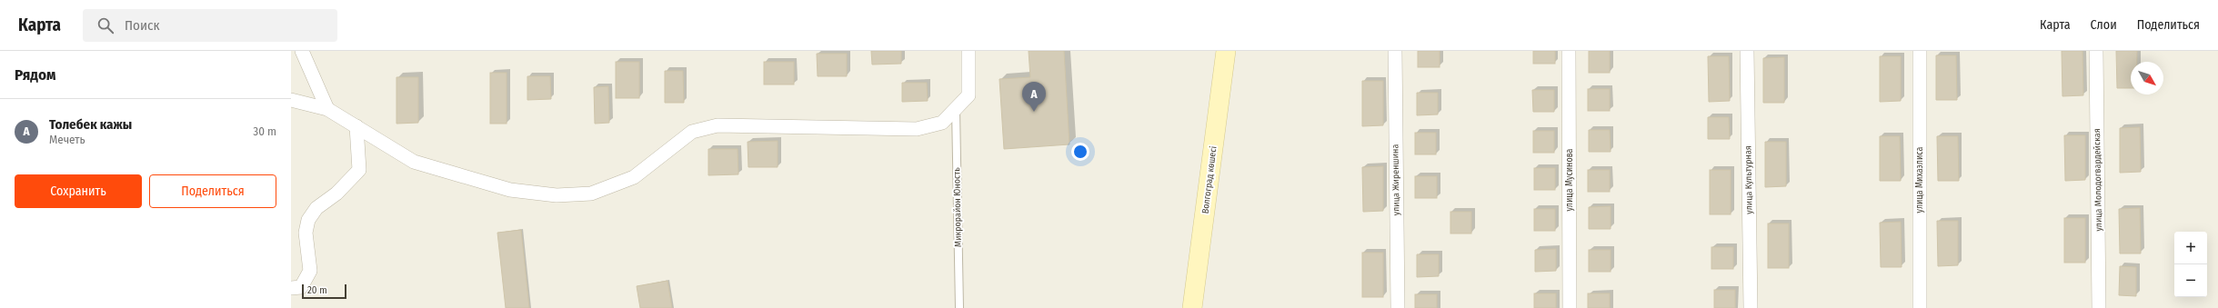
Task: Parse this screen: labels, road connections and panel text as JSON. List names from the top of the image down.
{
  "streets": {
    "main road": ["Волгоград көшесі"],
    "street": [
      "улица Жиреншина",
      "улица Мусинова",
      "улица Культурная",
      "улица Михаэлиса",
      "улица Молодогвардейская"
    ],
    "lane": ["Микрорайон Юность"]
  },
  "scale_bar": "20 m",
  "north": "bottom right",
  "page": {
    "header": "Карта",
    "search": "Поиск",
    "nav": ["Карта", "Слои", "Поделиться"],
    "heading": "Рядом",
    "pins": "A",
    "list": [
      {
        "mark": "A",
        "name": "Толебек кажы",
        "note": "Мечеть",
        "value": "30 m"
      }
    ],
    "buttons": ["Сохранить", "Поделиться"],
    "map_buttons": ["+", "−"],
    "scale": "20 m"
  }
}
